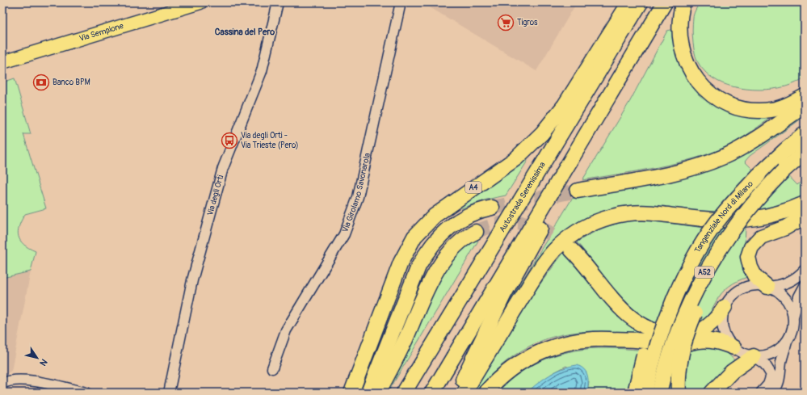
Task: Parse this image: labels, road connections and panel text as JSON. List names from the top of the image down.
{
  "streets": {
    "highway": [
      "A4",
      "Autostrada Serenissima",
      "Tangenziale Nord di Milano",
      "A52"
    ],
    "main road": ["Via Sempione"],
    "street": ["Via Girolamo Savonarola", "Via degli Orti"]
  },
  "districts": ["Cassina del Pero"],
  "places": {
    "supermarket": ["Tigros"],
    "bank": ["Banco BPM"],
    "bus stop": ["Via degli Orti - Via Trieste (Pero)"]
  },
  "north": "bottom right"
}
